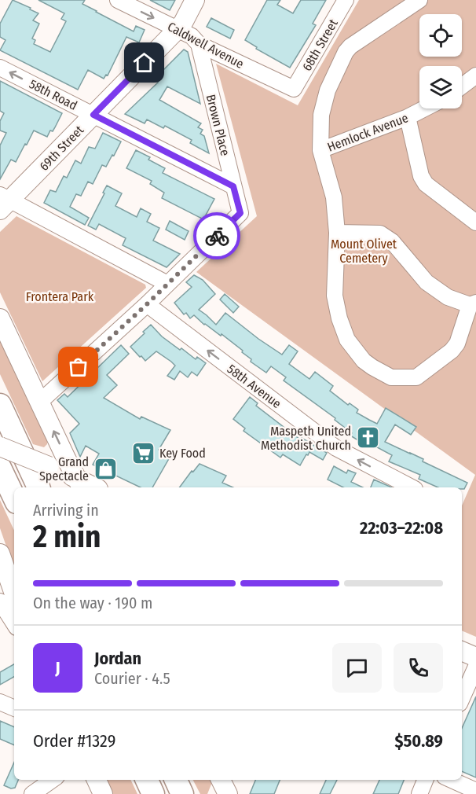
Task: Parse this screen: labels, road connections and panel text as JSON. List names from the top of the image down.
{
  "streets": {
    "main road": ["69th Street"],
    "street": [
      "Caldwell Avenue",
      "68th Street",
      "58th Road",
      "Brown Place",
      "Hemlock Avenue",
      "58th Avenue"
    ]
  },
  "crossings": [
    ["Caldwell Avenue", "68th Street"],
    ["Caldwell Avenue", "Brown Place"],
    ["Caldwell Avenue", "69th Street"],
    ["58th Road", "Brown Place"],
    ["58th Road", "69th Street"],
    ["Brown Place", "58th Avenue"]
  ],
  "one_way": ["58th Avenue"],
  "parks": ["Mount Olivet Cemetery", "Frontera Park"],
  "places": {
    "church": ["Maspeth United Methodist Church"],
    "supermarket": ["Key Food"],
    "shop": ["Grand Spectacle"]
  },
  "page": {
    "heading": ["2 min", "Arriving in", "22:03–22:08"],
    "panel": [
      "Jordan",
      "Courier · 4.5",
      "Order #1329",
      "$50.89"
    ],
    "bar": "On the way · 190 m",
    "round": "J"
  }
}
